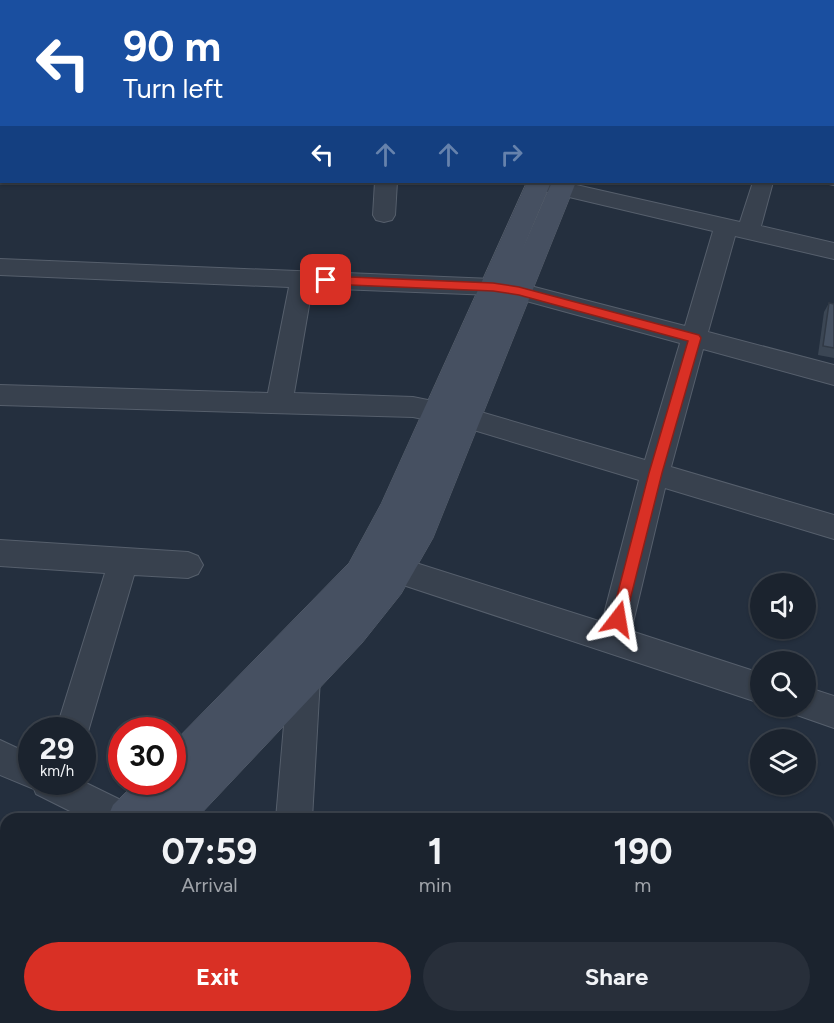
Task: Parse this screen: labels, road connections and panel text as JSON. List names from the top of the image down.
{
  "page": {
    "turn": ["90 m", "Turn left"],
    "speed": "29 km/h",
    "limit": "30",
    "eta": [
      "07:59",
      "Arrival",
      "1",
      "min",
      "190",
      "m"
    ],
    "buttons": ["Exit", "Share"]
  }
}
